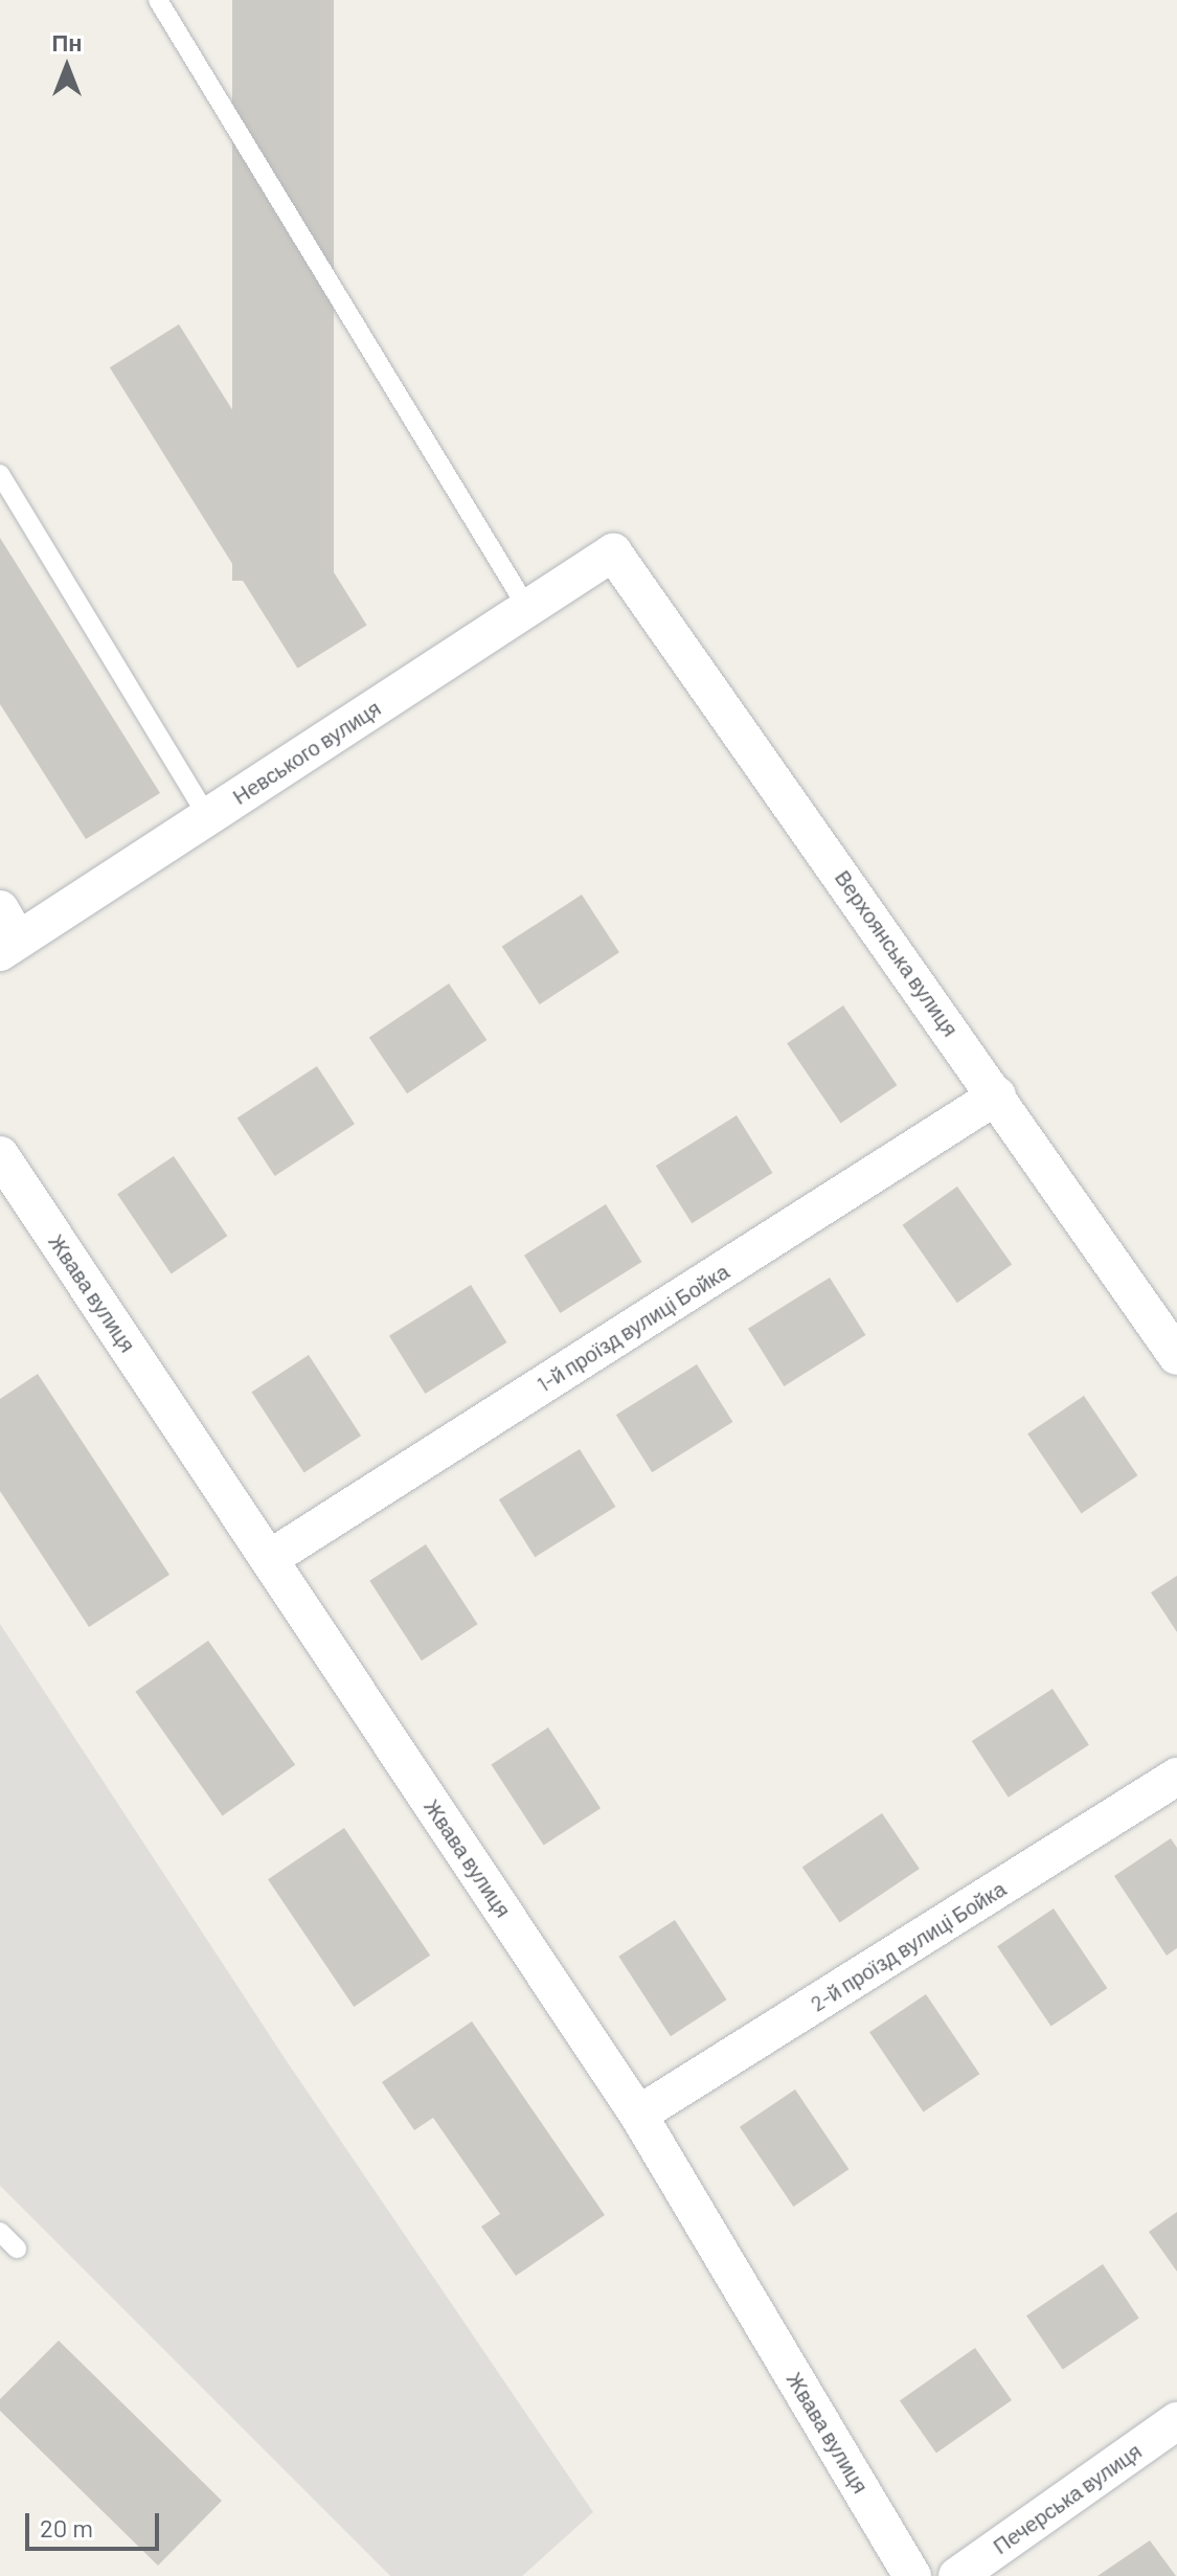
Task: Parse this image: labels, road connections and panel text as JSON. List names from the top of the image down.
{
  "streets": {
    "street": [
      "Невського вулиця",
      "Верхоянська вулиця",
      "Жвава вулиця",
      "1-й проїзд вулиці Бойка",
      "2-й проїзд вулиці Бойка",
      "Печерська вулиця"
    ]
  },
  "crossings": [
    ["Невського вулиця", "Верхоянська вулиця"],
    ["Верхоянська вулиця", "1-й проїзд вулиці Бойка"],
    ["Жвава вулиця", "1-й проїзд вулиці Бойка"],
    ["Жвава вулиця", "2-й проїзд вулиці Бойка"]
  ],
  "scale_bar": "20 m",
  "north": "top"
}
